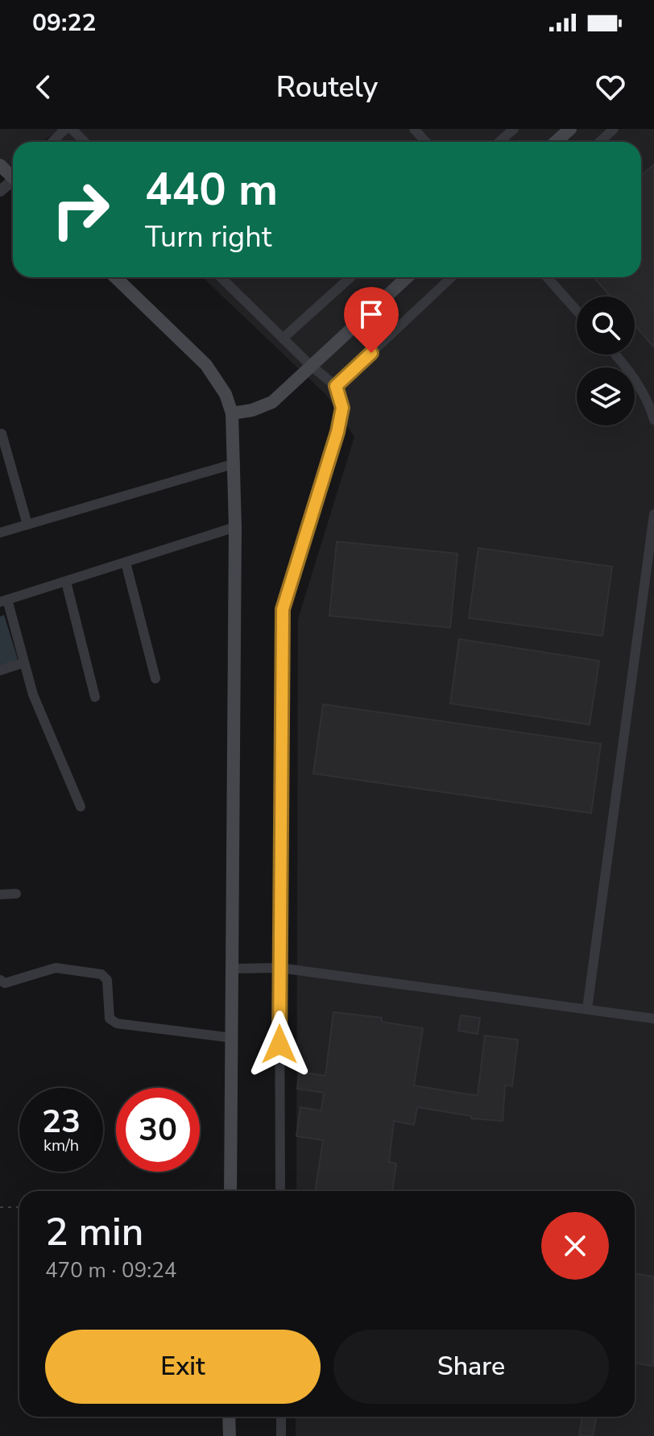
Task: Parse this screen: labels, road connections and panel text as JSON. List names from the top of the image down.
{
  "page": {
    "status": "09:22",
    "header": "Routely",
    "turn": ["440 m", "Turn right"],
    "speed": "23 km/h",
    "limit": "30",
    "heading": ["2 min", "470 m · 09:24"],
    "buttons": ["Exit", "Share"]
  }
}
